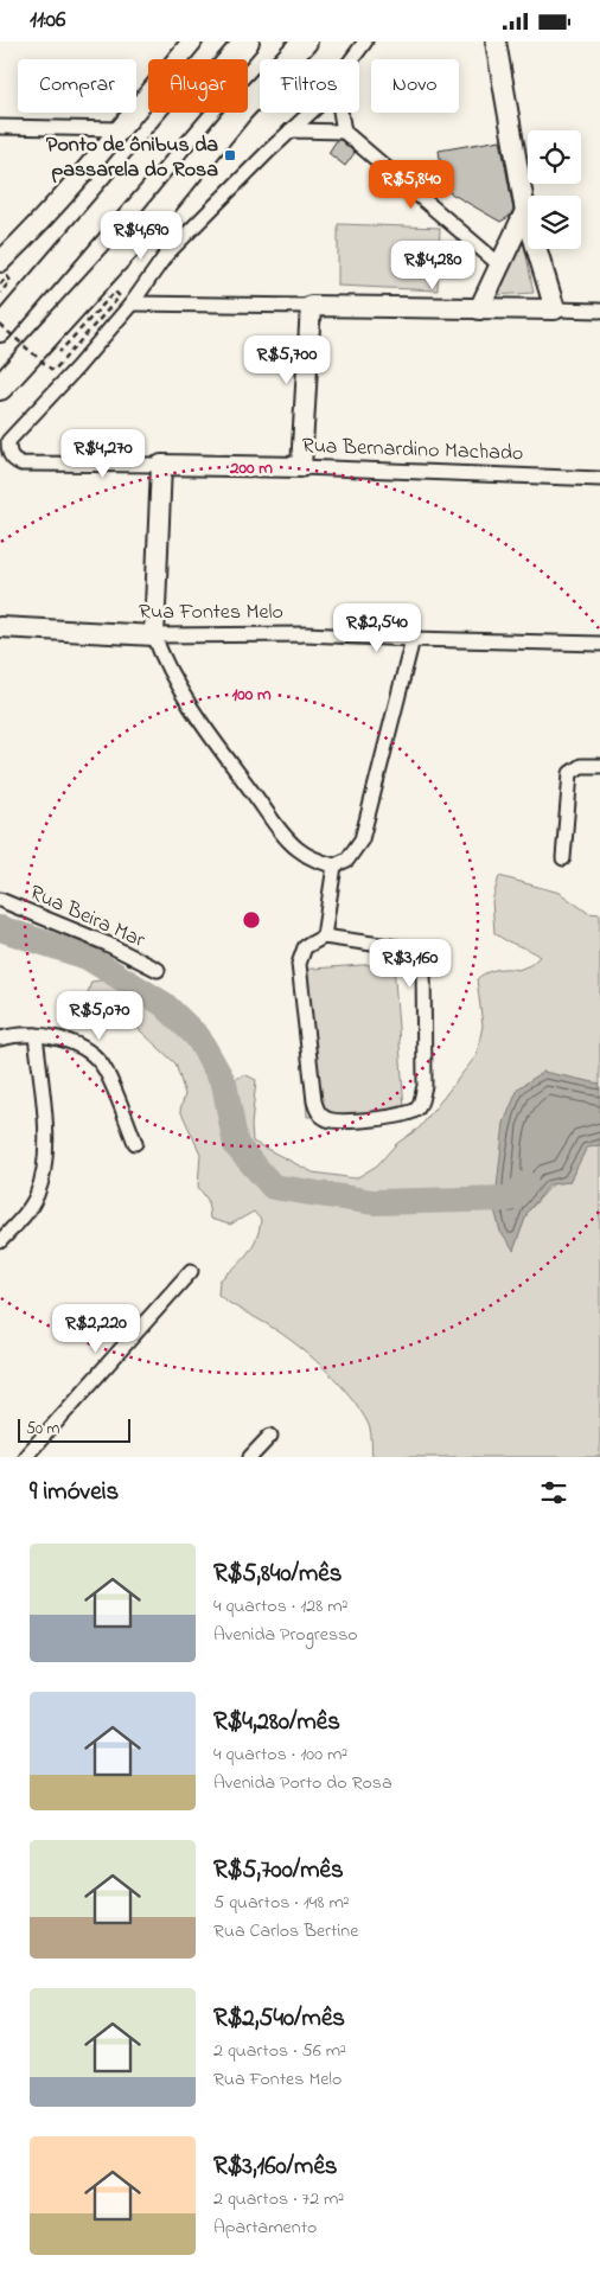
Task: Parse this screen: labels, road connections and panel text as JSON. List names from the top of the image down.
{
  "streets": {
    "main road": ["Rua Bernardino Machado", "Rua Fontes Melo"],
    "street": ["Rua Beira Mar"]
  },
  "places": {
    "transit": ["Ponto de ônibus da passarela do Rosa"]
  },
  "scale_bar": "50 m",
  "page": {
    "status": "11:06",
    "chip": [
      "Comprar",
      "Alugar",
      "Filtros",
      "Novo"
    ],
    "price": [
      "R$5,840",
      "R$4,690",
      "R$4,280",
      "R$5,700",
      "R$4,270",
      "R$2,540",
      "R$3,160",
      "R$5,070",
      "R$2,220"
    ],
    "scale": "50 m",
    "heading": "9 imóveis",
    "list": [
      {
        "name": "R$5,840/mês",
        "note": "4 quartos · 128 m² · Avenida Progresso"
      },
      {
        "name": "R$4,280/mês",
        "note": "4 quartos · 100 m² · Avenida Porto do Rosa"
      },
      {
        "name": "R$5,700/mês",
        "note": "5 quartos · 148 m² · Rua Carlos Bertine"
      },
      {
        "name": "R$2,540/mês",
        "note": "2 quartos · 56 m² · Rua Fontes Melo"
      },
      {
        "name": "R$3,160/mês",
        "note": "2 quartos · 72 m² · Apartamento"
      }
    ]
  },
  "rings": ["200 m", "100 m"]
}
